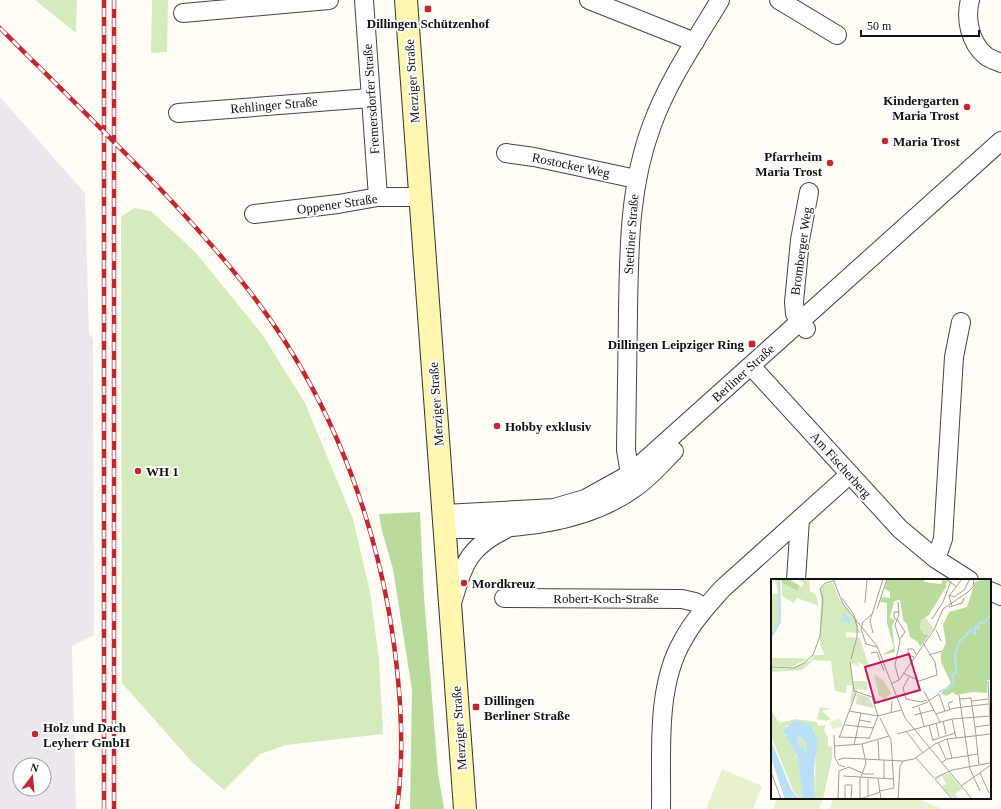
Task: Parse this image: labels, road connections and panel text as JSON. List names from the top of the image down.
{
  "streets": {
    "main road": ["Merziger Straße"],
    "street": [
      "Fremersdorfer Straße",
      "Rehlinger Straße",
      "Rostocker Weg",
      "Oppener Straße",
      "Stettiner Straße",
      "Bromberger Weg",
      "Berliner Straße",
      "Am Fischerberg",
      "Robert-Koch-Straße"
    ]
  },
  "crossings": [
    ["Merziger Straße", "Oppener Straße"],
    ["Merziger Straße", "Berliner Straße"],
    ["Fremersdorfer Straße", "Rehlinger Straße"],
    ["Fremersdorfer Straße", "Oppener Straße"],
    ["Rostocker Weg", "Stettiner Straße"],
    ["Stettiner Straße", "Berliner Straße"],
    ["Bromberger Weg", "Berliner Straße"],
    ["Berliner Straße", "Am Fischerberg"]
  ],
  "places": {
    "transit": ["Dillingen Schützenhof", "Dillingen Leipziger Ring", "Dillingen Berliner Straße"],
    "other": [
      "Kindergarten Maria Trost",
      "Maria Trost",
      "Pfarrheim Maria Trost",
      "Hobby exklusiv",
      "WH 1",
      "Mordkreuz",
      "Holz und Dach Leyherr GmbH"
    ]
  },
  "scale_bar": "50 m",
  "north": "top"
}
